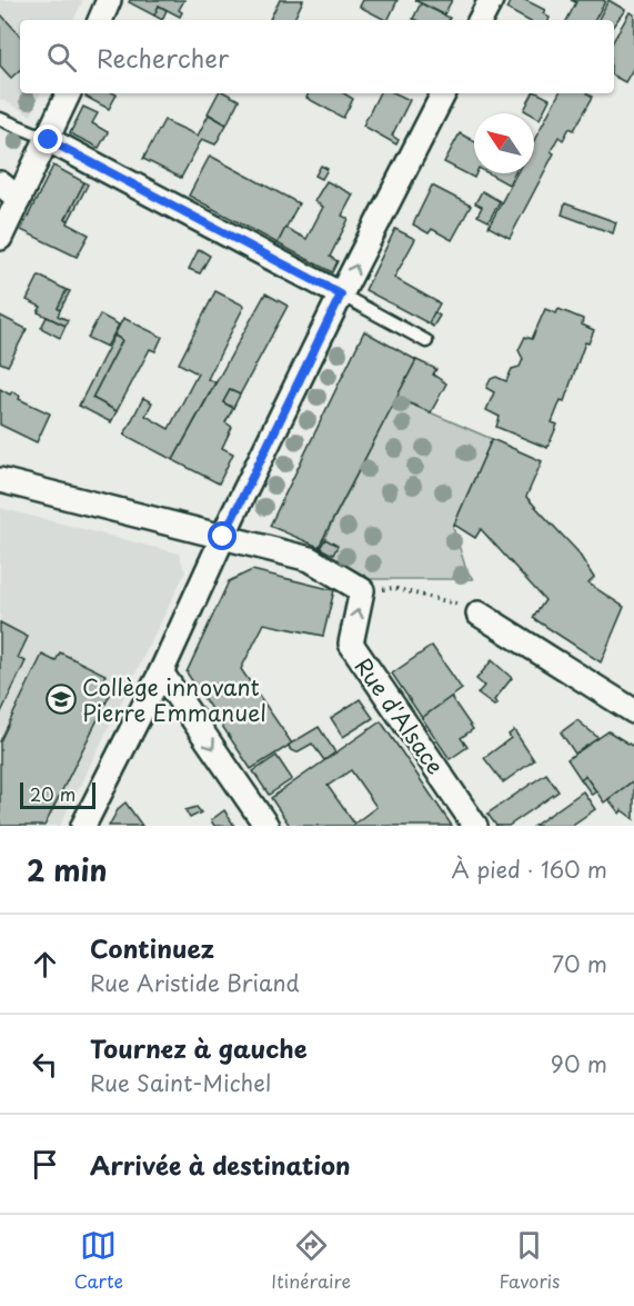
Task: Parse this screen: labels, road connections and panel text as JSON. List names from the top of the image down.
{
  "streets": {
    "street": ["Rue d'Alsace"]
  },
  "places": {
    "school or university": ["Collège innovant Pierre Emmanuel"]
  },
  "scale_bar": "20 m",
  "north": "top left",
  "page": {
    "search": "Rechercher",
    "scale": "20 m",
    "heading": ["2 min", "À pied · 160 m"],
    "list": [
      ["Continuez", "Rue Aristide Briand", "70 m"],
      ["Tournez à gauche", "Rue Saint-Michel", "90 m"],
      "Arrivée à destination"
    ],
    "nav": ["Carte", "Itinéraire", "Favoris"]
  }
}
